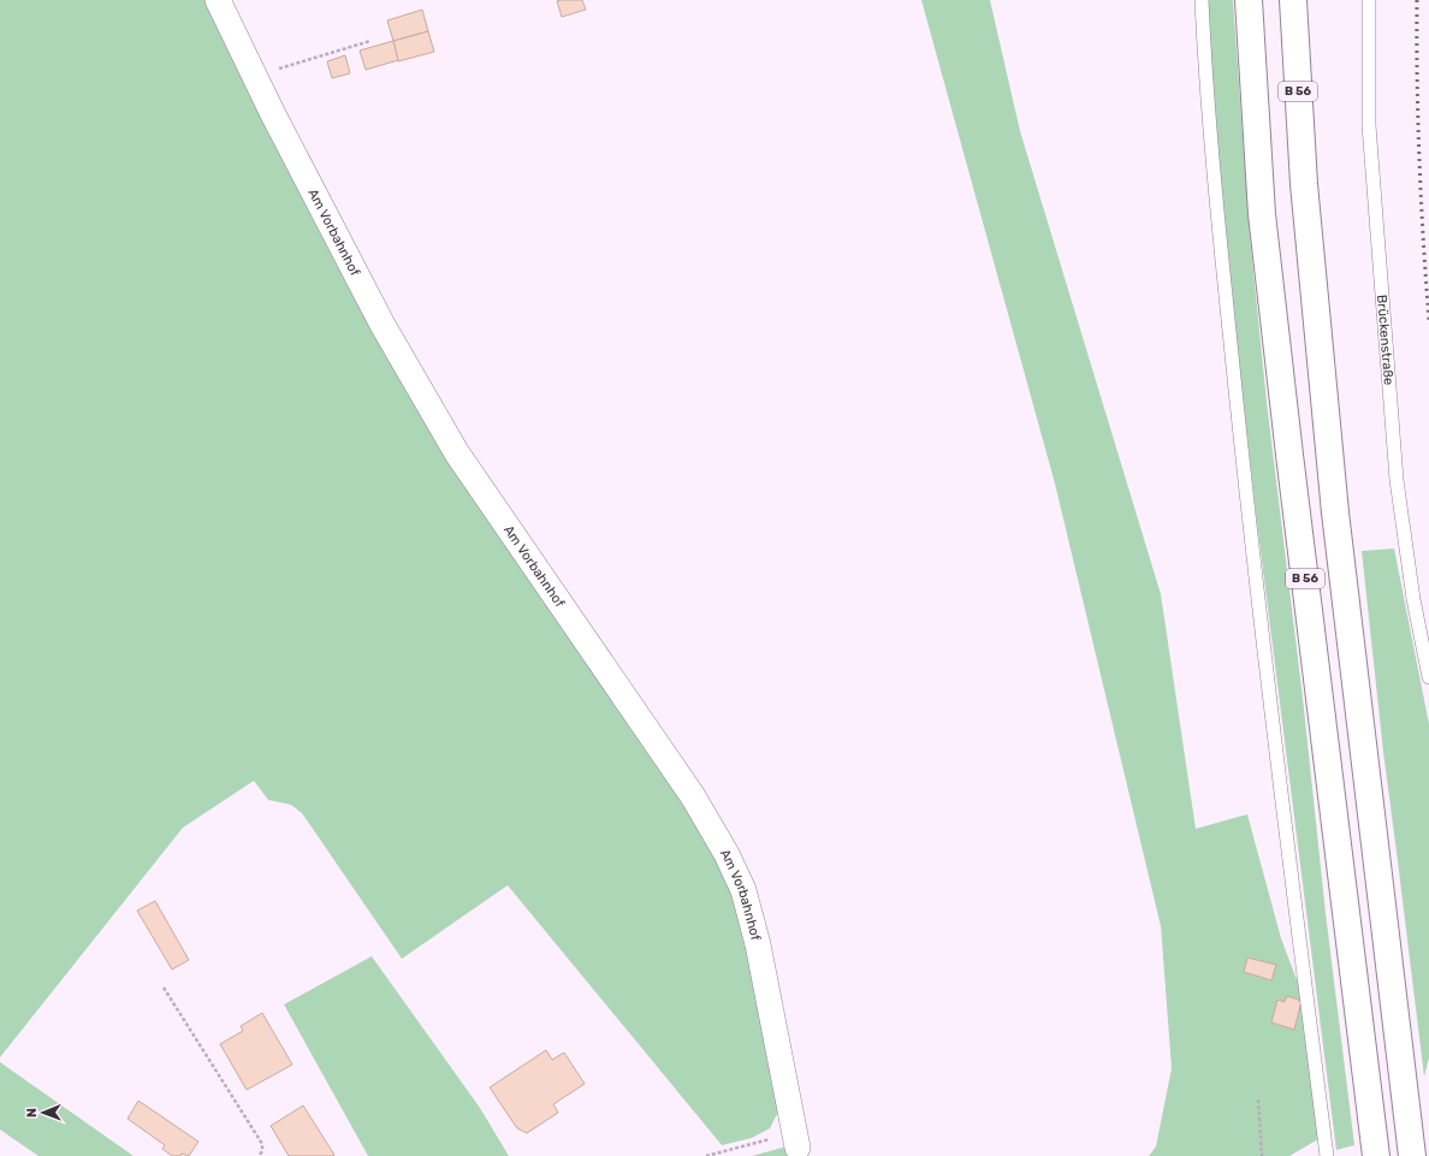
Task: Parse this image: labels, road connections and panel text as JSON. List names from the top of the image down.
{
  "streets": {
    "main road": ["B 56"],
    "street": ["Am Vorbahnhof"],
    "lane": ["Brückenstraße"]
  },
  "north": "left"
}
